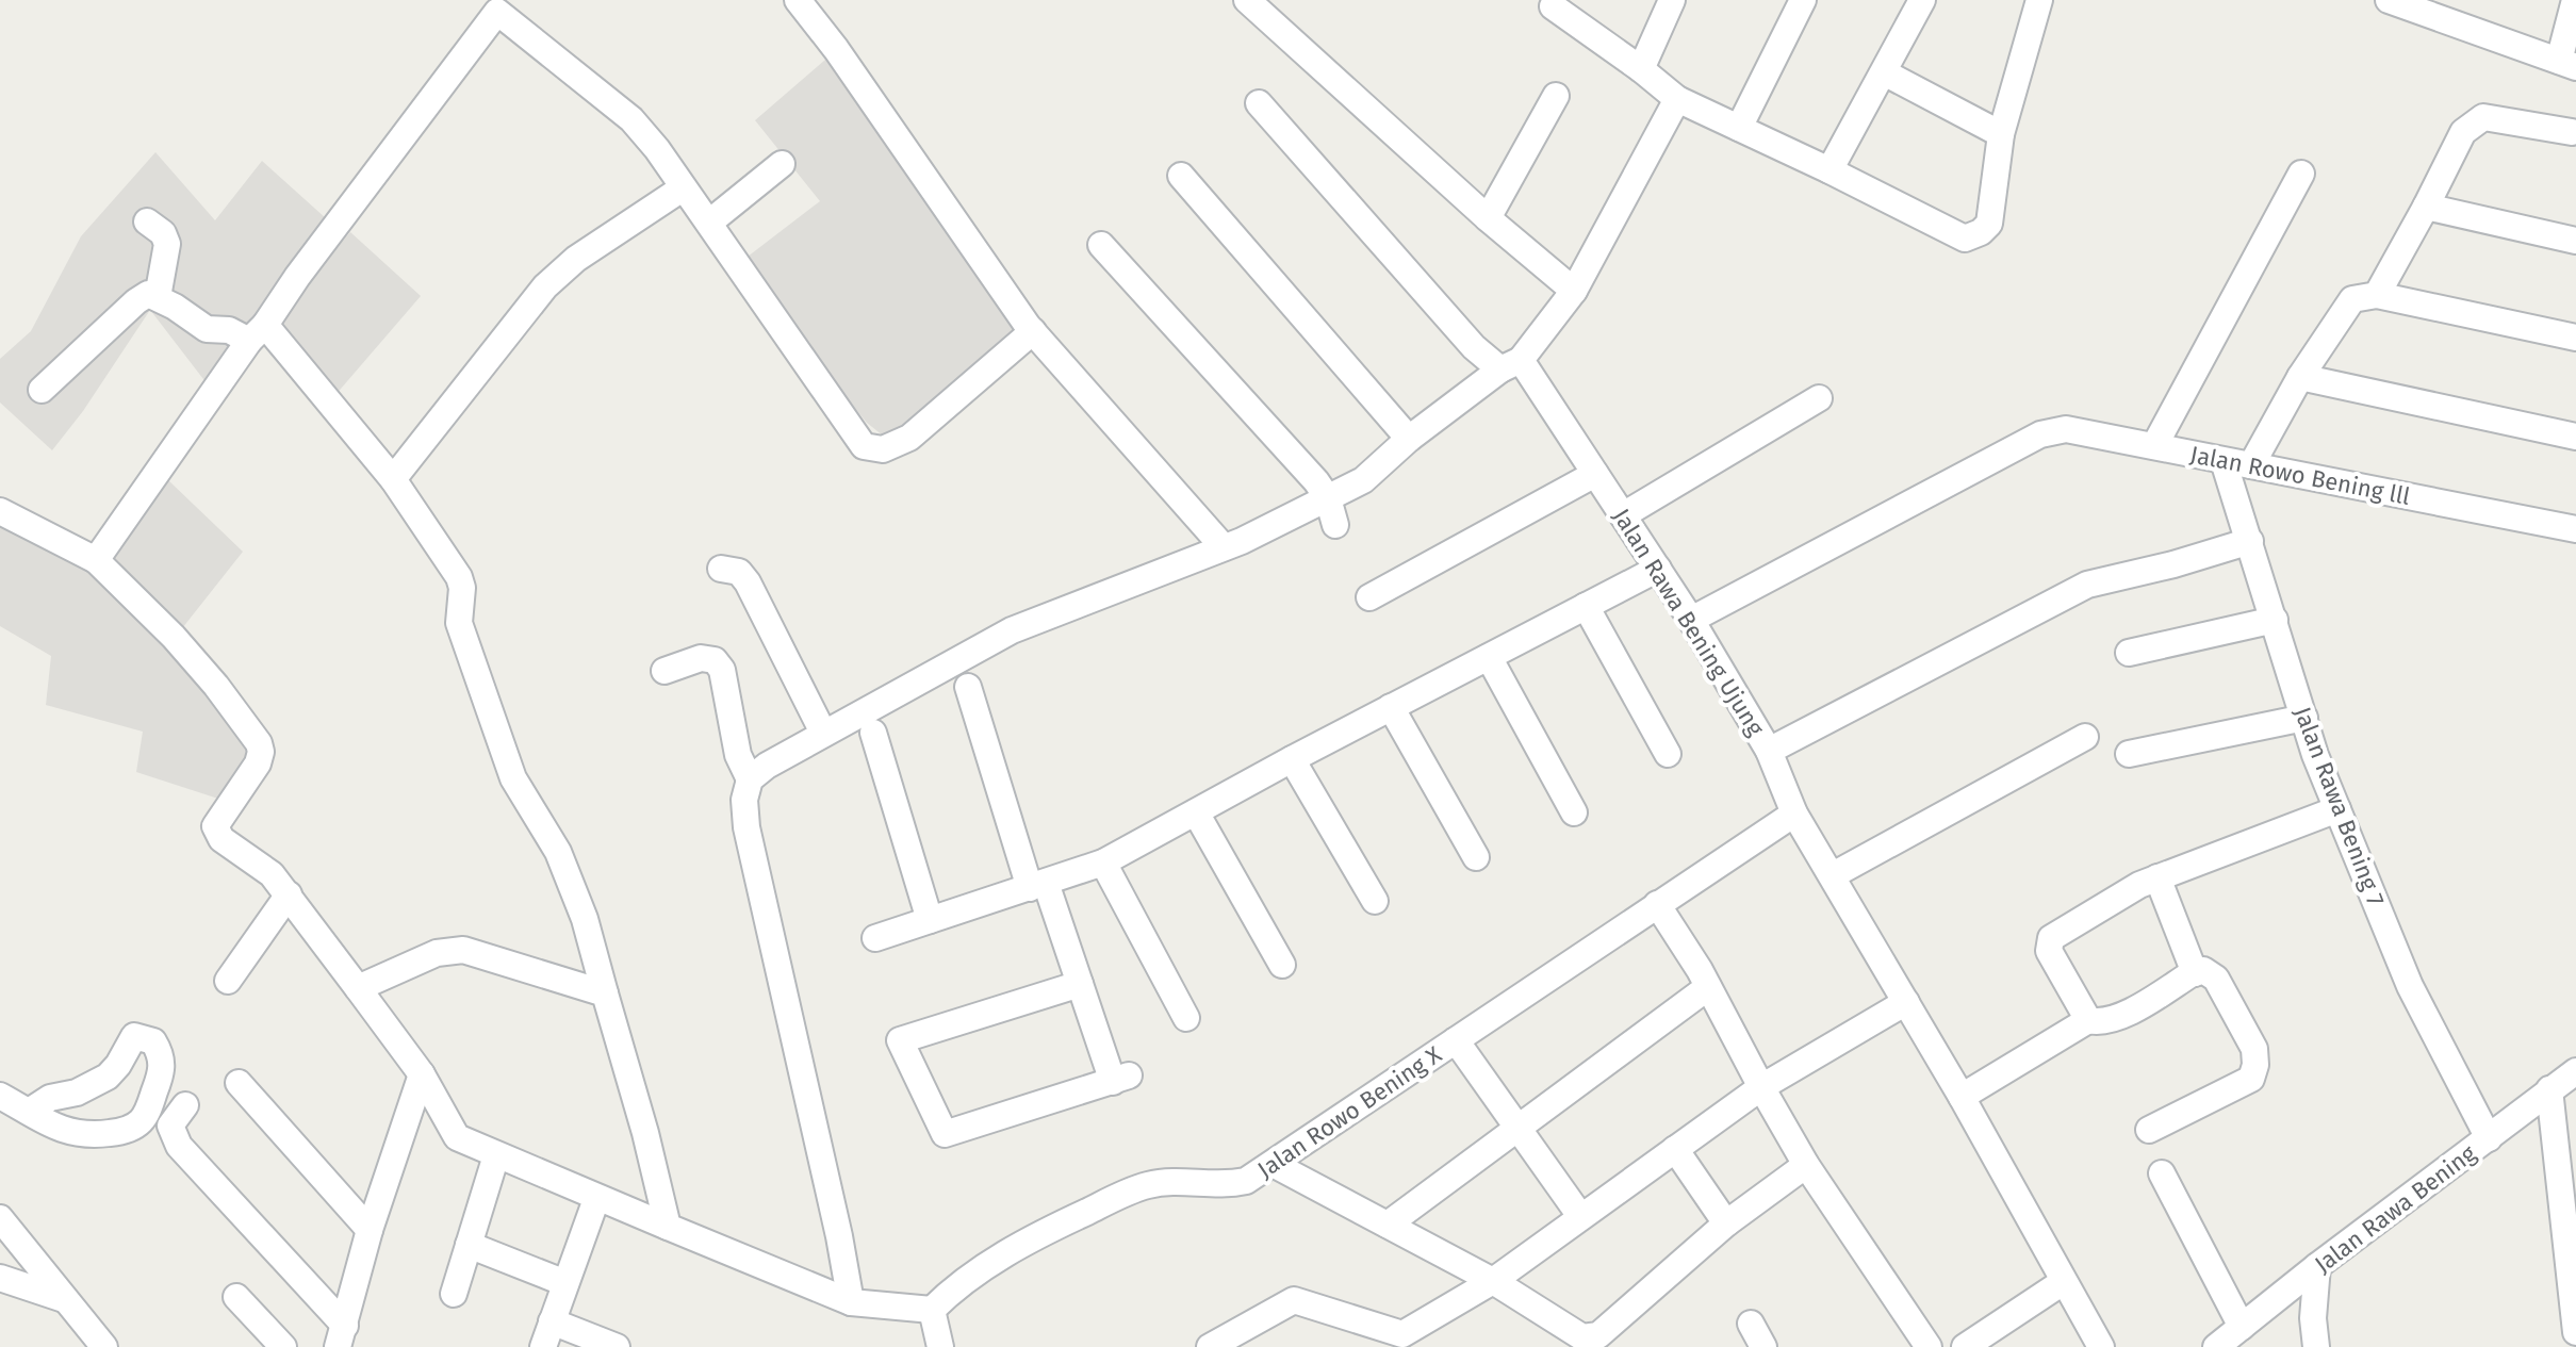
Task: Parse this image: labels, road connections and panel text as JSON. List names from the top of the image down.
{
  "streets": {
    "street": [
      "Jalan Rowo Bening lll",
      "Jalan Rawa Bening Ujung",
      "Jalan Rawa Bening 7",
      "Jalan Rowo Bening X",
      "Jalan Rawa Bening"
    ]
  },
  "crossings": [
    ["Jalan Rowo Bening lll", "Jalan Rawa Bening Ujung"],
    ["Jalan Rowo Bening lll", "Jalan Rawa Bening 7"],
    ["Jalan Rawa Bening Ujung", "Jalan Rowo Bening X"],
    ["Jalan Rawa Bening 7", "Jalan Rawa Bening"]
  ]
}
